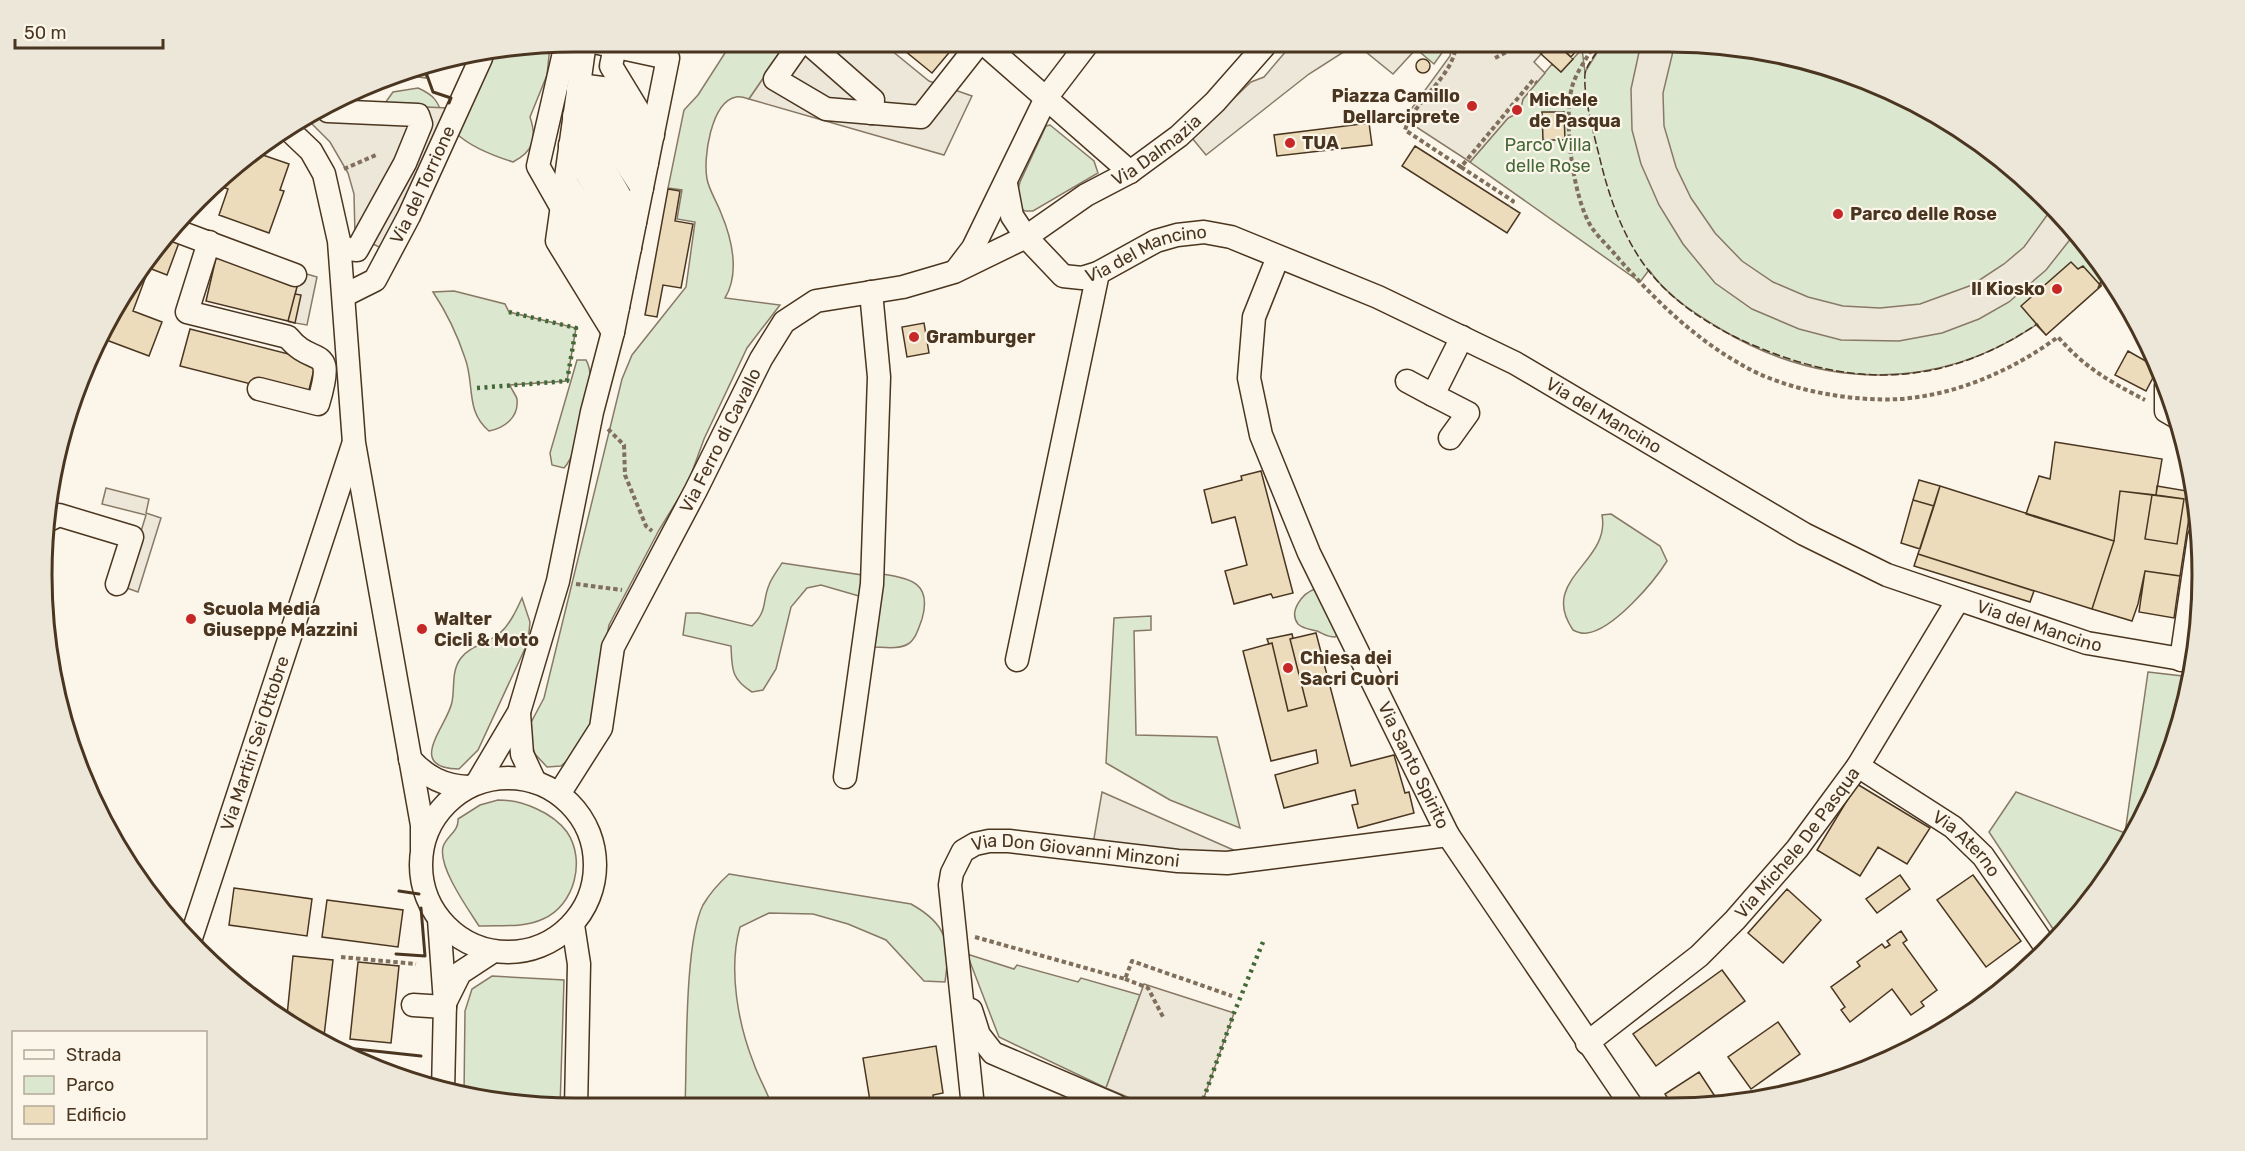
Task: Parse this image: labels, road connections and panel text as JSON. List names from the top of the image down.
{
  "streets": {
    "street": [
      "Via Dalmazia",
      "Via del Torrione",
      "Via del Mancino",
      "Via Ferro di Cavallo",
      "Via Martiri Sei Ottobre",
      "Via Santo Spirito",
      "Via Michele De Pasqua",
      "Via Aterno",
      "Via Don Giovanni Minzoni"
    ]
  },
  "crossings": [
    ["Via Dalmazia", "Via del Mancino"],
    ["Via Dalmazia", "Via Ferro di Cavallo"],
    ["Via del Mancino", "Via Ferro di Cavallo"],
    ["Via del Mancino", "Via Santo Spirito"],
    ["Via del Mancino", "Via Michele De Pasqua"],
    ["Via Santo Spirito", "Via Michele De Pasqua"],
    ["Via Santo Spirito", "Via Don Giovanni Minzoni"],
    ["Via Michele De Pasqua", "Via Aterno"]
  ],
  "parks": ["Parco Villa delle Rose"],
  "places": [
    "Piazza Camillo Dellarciprete",
    "Michele de Pasqua",
    "TUA",
    "Parco delle Rose",
    "Il Kiosko",
    "Gramburger",
    "Scuola Media Giuseppe Mazzini",
    "Walter Cicli & Moto",
    "Chiesa dei Sacri Cuori"
  ],
  "legend": ["Strada", "Parco", "Edificio"],
  "scale_bar": "50 m"
}
